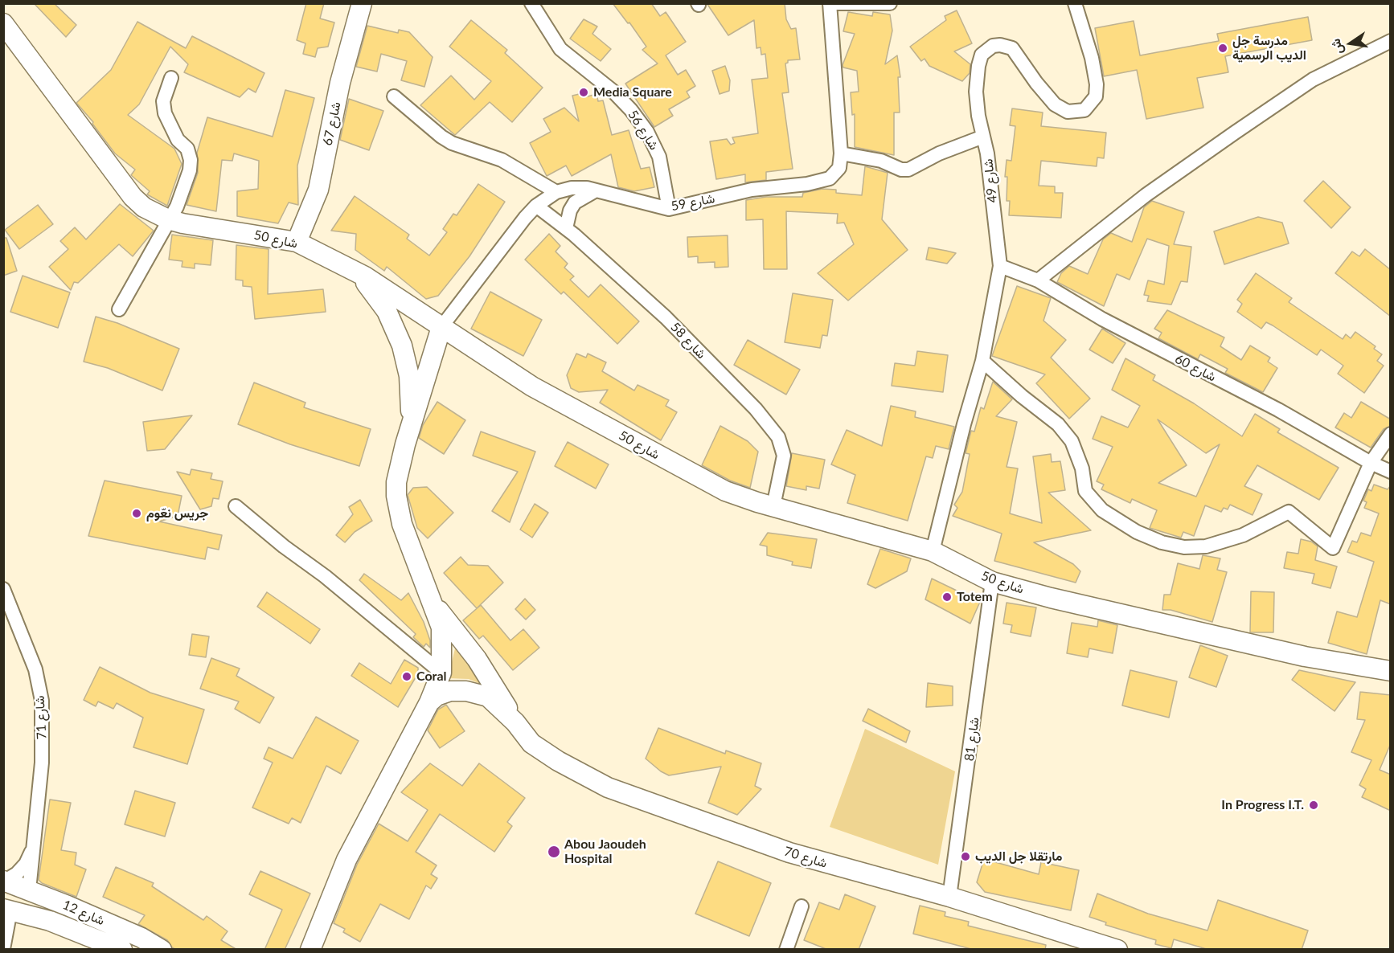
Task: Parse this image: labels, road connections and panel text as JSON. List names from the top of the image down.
{
  "streets": {
    "street": [
      "شارع 67",
      "شارع 56",
      "شارع 49",
      "شارع 59",
      "شارع 50",
      "شارع 58",
      "شارع 60",
      "شارع 71",
      "شارع 81",
      "شارع 70",
      "شارع 12"
    ]
  },
  "crossings": [
    ["شارع 67", "شارع 50"],
    ["شارع 56", "شارع 59"],
    ["شارع 49", "شارع 50"],
    ["شارع 49", "شارع 60"],
    ["شارع 59", "شارع 50"],
    ["شارع 59", "شارع 58"],
    ["شارع 50", "شارع 58"],
    ["شارع 50", "شارع 81"],
    ["شارع 71", "شارع 12"],
    ["شارع 81", "شارع 70"]
  ],
  "places": [
    "مدرسة جل الديب الرسمية",
    "Media Square",
    "جريس نعّوم",
    "Totem",
    "Coral",
    "In Progress I.T.",
    "Abou Jaoudeh Hospital",
    "مارتقلا جل الديب"
  ],
  "north": "left"
}
